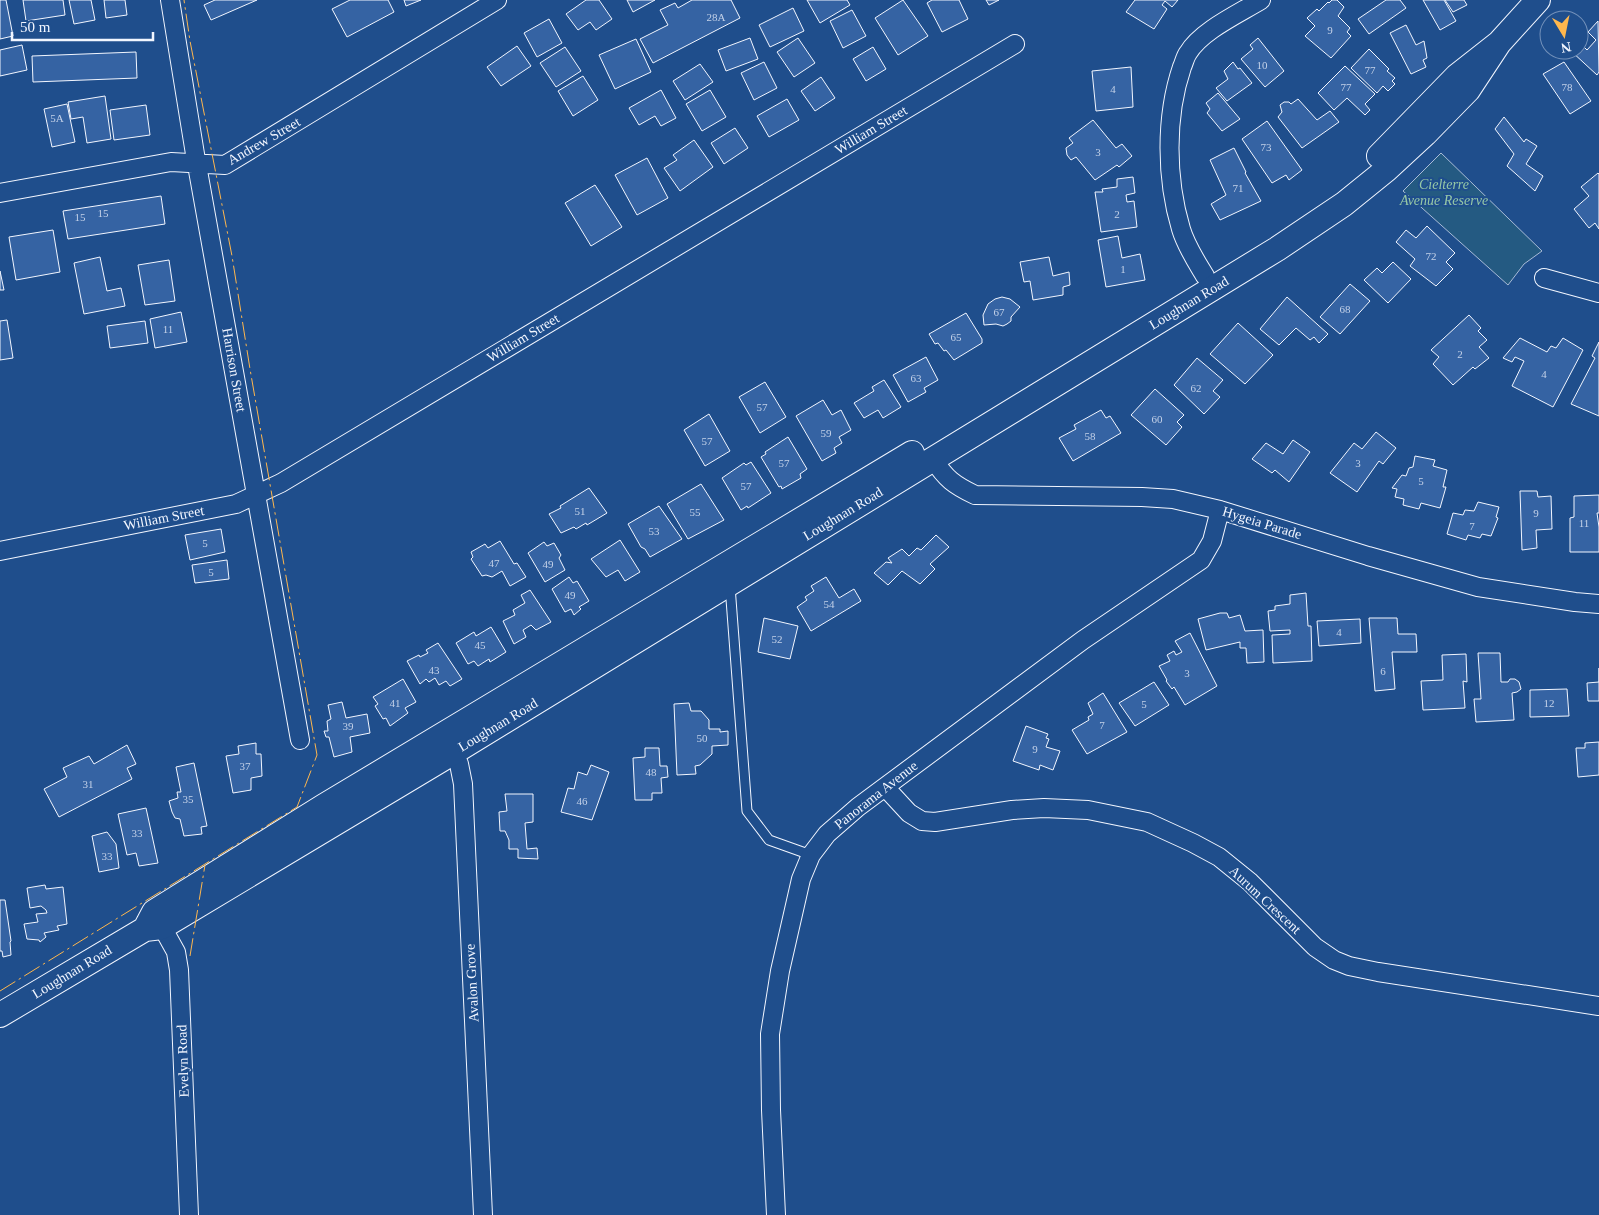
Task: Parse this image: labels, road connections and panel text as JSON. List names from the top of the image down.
{
  "streets": {
    "main road": ["Loughnan Road"],
    "street": [
      "William Street",
      "Andrew Street",
      "Harrison Street",
      "Hygeia Parade",
      "Panorama Avenue",
      "Aurum Crescent",
      "Avalon Grove",
      "Evelyn Road"
    ]
  },
  "crossings": [
    ["William Street", "Harrison Street"],
    ["Andrew Street", "Harrison Street"],
    ["Loughnan Road", "Hygeia Parade"],
    ["Loughnan Road", "Avalon Grove"],
    ["Loughnan Road", "Evelyn Road"],
    ["Hygeia Parade", "Panorama Avenue"],
    ["Panorama Avenue", "Aurum Crescent"]
  ],
  "parks": ["Cielterre Avenue Reserve"],
  "house_numbers": [
    "28A",
    "9",
    "10",
    "77",
    "77",
    "78",
    "4",
    "5A",
    "73",
    "3",
    "71",
    "15",
    "2",
    "15",
    "72",
    "1",
    "68",
    "67",
    "11",
    "65",
    "2",
    "4",
    "63",
    "62",
    "57",
    "60",
    "59",
    "58",
    "57",
    "57",
    "3",
    "5",
    "57",
    "51",
    "55",
    "9",
    "11",
    "7",
    "53",
    "5",
    "47",
    "49",
    "5",
    "49",
    "54",
    "4",
    "52",
    "45",
    "43",
    "6",
    "3",
    "41",
    "12",
    "5",
    "7",
    "39",
    "50",
    "9",
    "37",
    "48",
    "31",
    "35",
    "46",
    "33",
    "33"
  ],
  "scale_bar": "50 m",
  "north": "bottom"
}
